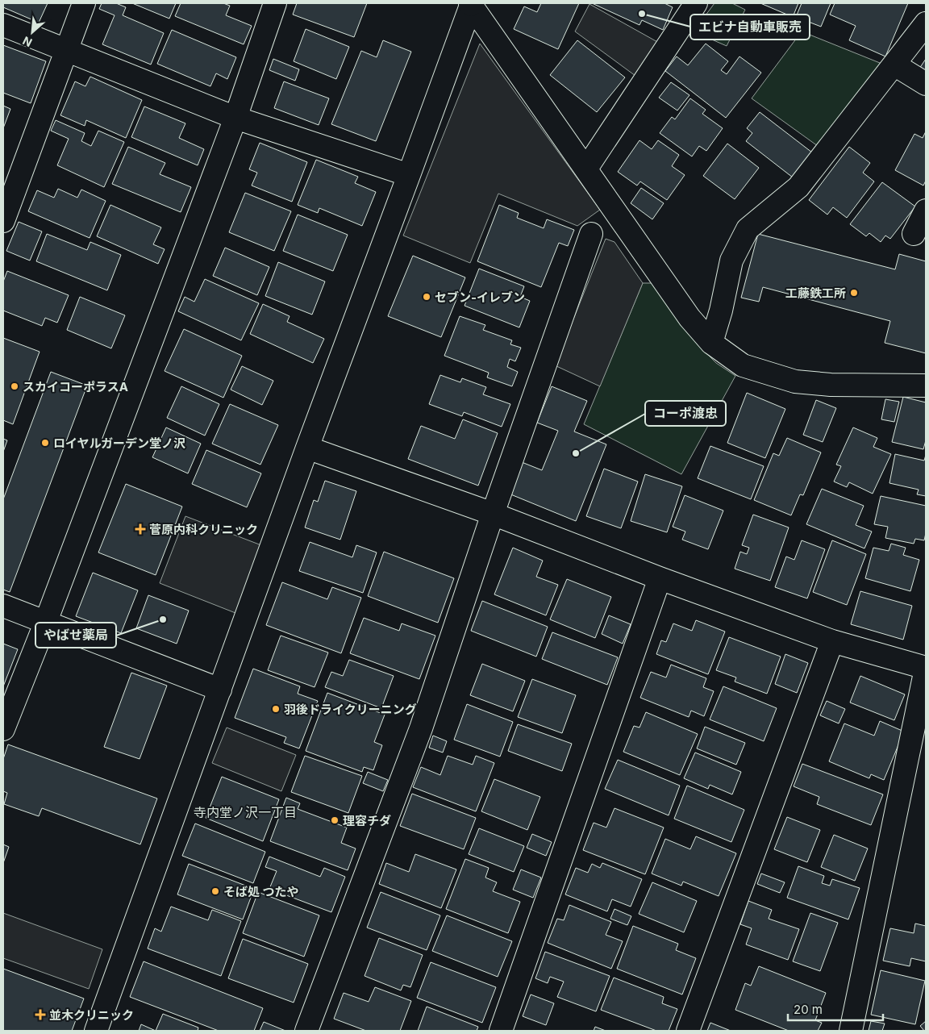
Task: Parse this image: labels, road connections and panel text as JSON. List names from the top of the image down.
{
  "districts": ["寺内堂ノ沢一丁目"],
  "places": {
    "other": [
      "エビナ自動車販売",
      "工藤鉄工所",
      "セブン-イレブン",
      "スカイコーポラスA",
      "ロイヤルガーデン堂ノ沢",
      "コーポ渡忠",
      "やばせ薬局",
      "羽後ドライクリーニング",
      "理容チダ",
      "そば処 つたや"
    ],
    "health": ["菅原内科クリニック", "並木クリニック"]
  },
  "scale_bar": "20 m",
  "north": "bottom left"
}
